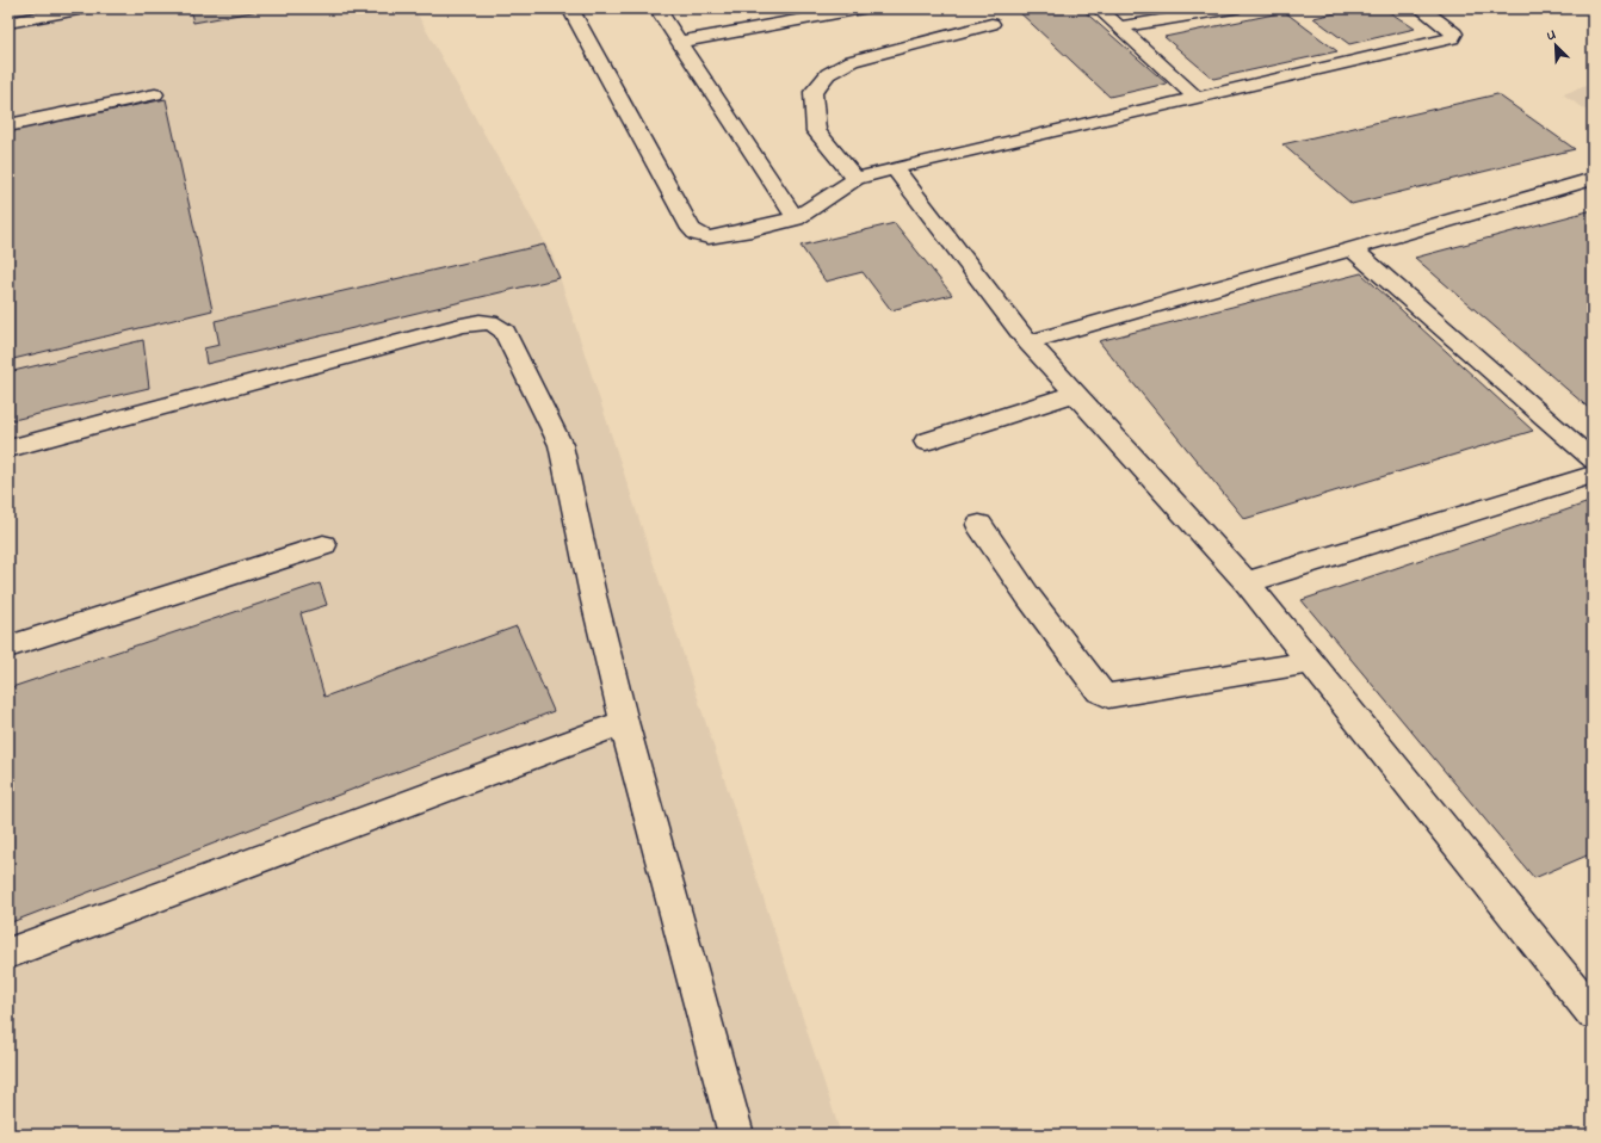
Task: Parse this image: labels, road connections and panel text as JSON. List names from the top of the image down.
{
  "north": "top left"
}
